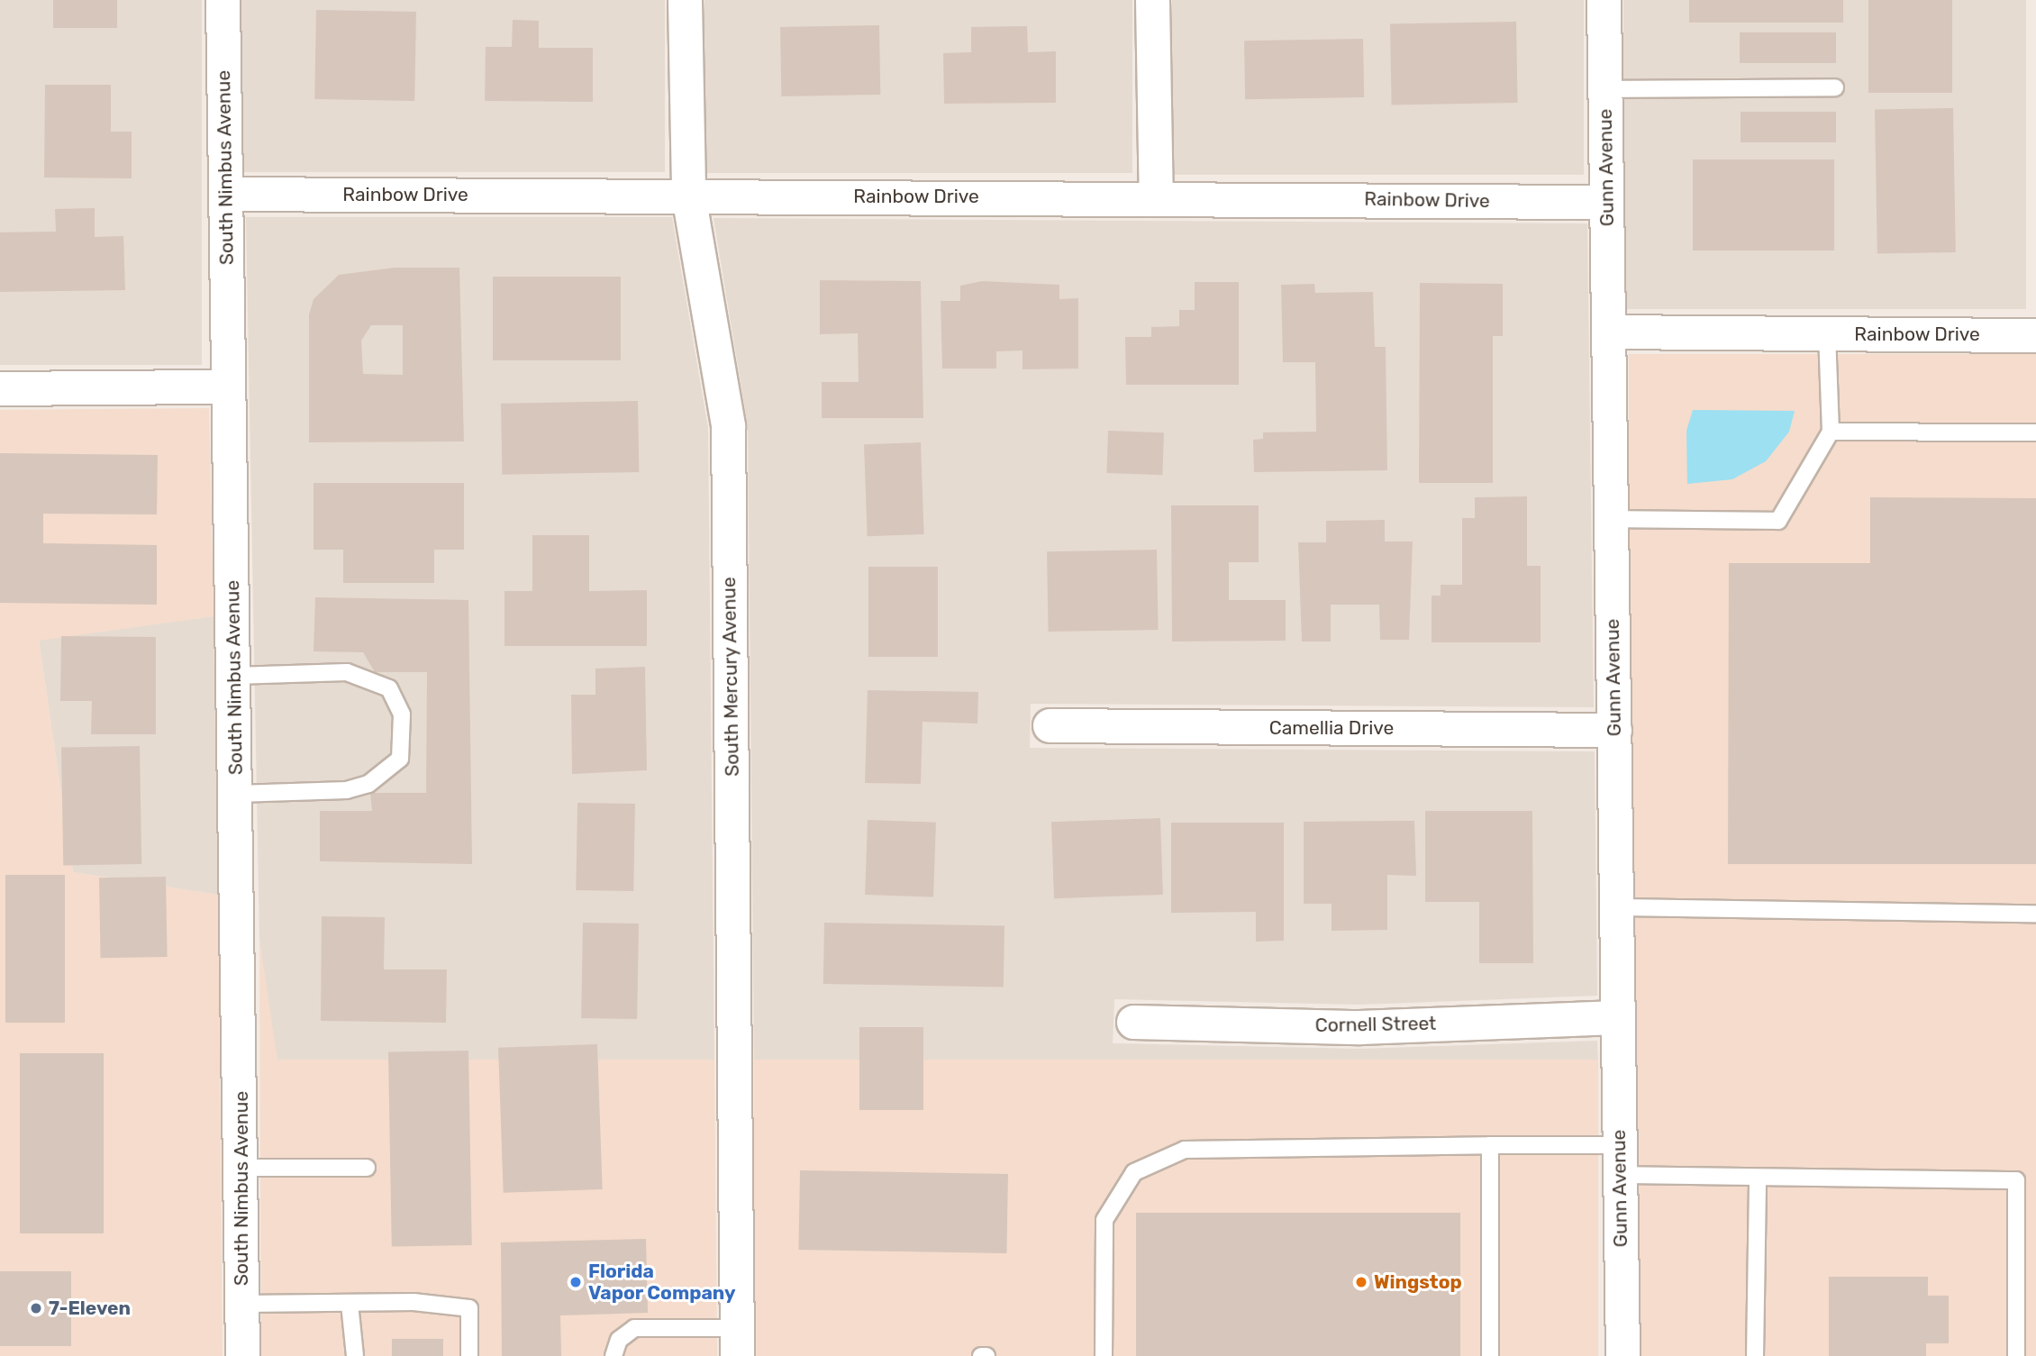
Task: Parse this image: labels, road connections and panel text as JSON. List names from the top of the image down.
{
  "streets": {
    "street": [
      "South Nimbus Avenue",
      "Gunn Avenue",
      "Rainbow Drive",
      "South Mercury Avenue",
      "Camellia Drive",
      "Cornell Street"
    ]
  },
  "crossings": [
    ["South Nimbus Avenue", "Rainbow Drive"],
    ["Gunn Avenue", "Rainbow Drive"],
    ["Gunn Avenue", "Camellia Drive"],
    ["Gunn Avenue", "Cornell Street"],
    ["Rainbow Drive", "South Mercury Avenue"]
  ],
  "places": ["Florida Vapor Company", "Wingstop", "7-Eleven"]
}
